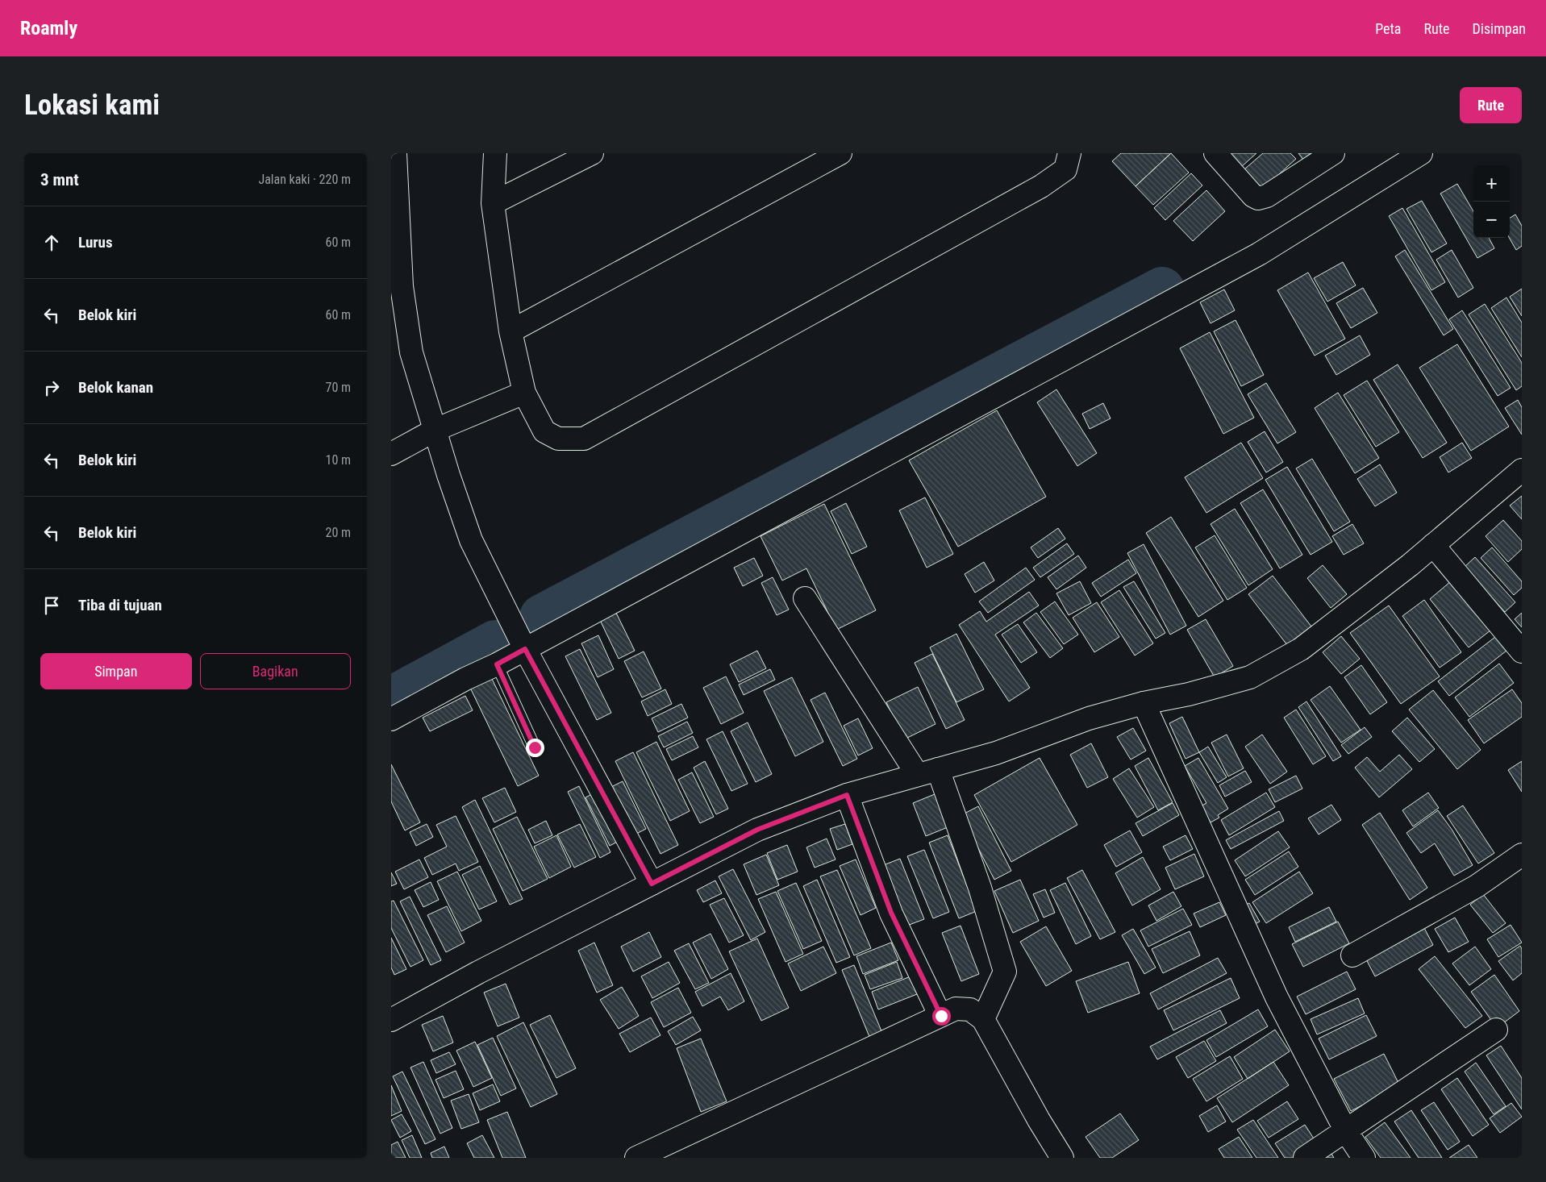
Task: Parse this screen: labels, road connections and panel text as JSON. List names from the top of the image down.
{
  "page": {
    "header": "Roamly",
    "nav": ["Peta", "Rute", "Disimpan"],
    "buttons": [
      "Rute",
      ["Simpan", "Bagikan"]
    ],
    "title": "Lokasi kami",
    "heading": ["3 mnt", "Jalan kaki · 220 m"],
    "map_buttons": ["+", "−"],
    "list": [
      ["Lurus", "60 m"],
      ["Belok kiri", "60 m"],
      ["Belok kanan", "70 m"],
      ["Belok kiri", "10 m"],
      ["Belok kiri", "20 m"],
      "Tiba di tujuan"
    ]
  }
}
